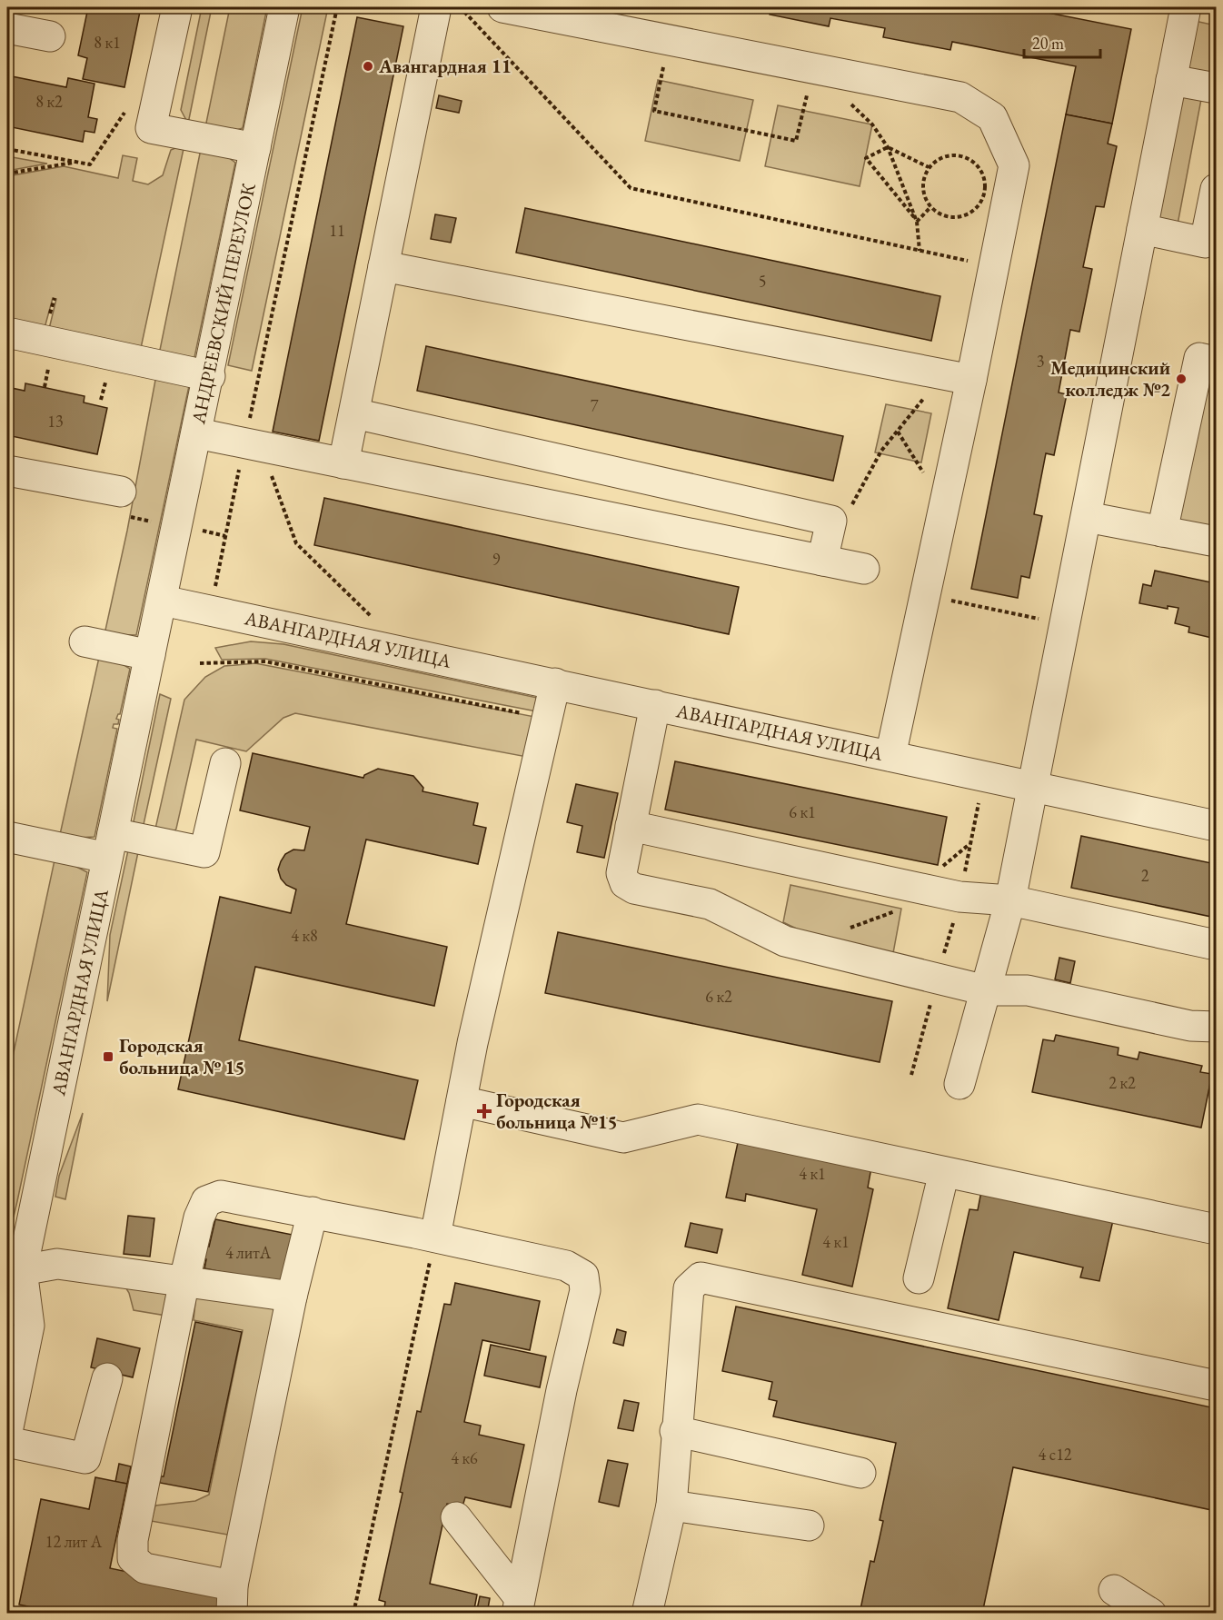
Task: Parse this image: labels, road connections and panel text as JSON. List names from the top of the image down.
{
  "streets": {
    "street": ["АНДРЕЕВСКИЙ ПЕРЕУЛОК", "АВАНГАРДНАЯ УЛИЦА"]
  },
  "crossings": [
    ["АНДРЕЕВСКИЙ ПЕРЕУЛОК", "АВАНГАРДНАЯ УЛИЦА"]
  ],
  "places": {
    "other": ["Авангардная 11", "Медицинский колледж №2"],
    "transit": ["Городская больница № 15"],
    "health": ["Городская больница №15"]
  },
  "house_numbers": [
    "8 к1",
    "8 к2",
    "11",
    "5",
    "3",
    "7",
    "13",
    "9",
    "6 к1",
    "2",
    "4 к8",
    "6 к2",
    "2 к2",
    "4 к1",
    "4 к1",
    "4 литА",
    "4 с12",
    "4 к6",
    "12 лит А"
  ],
  "scale_bar": "20 m"
}
